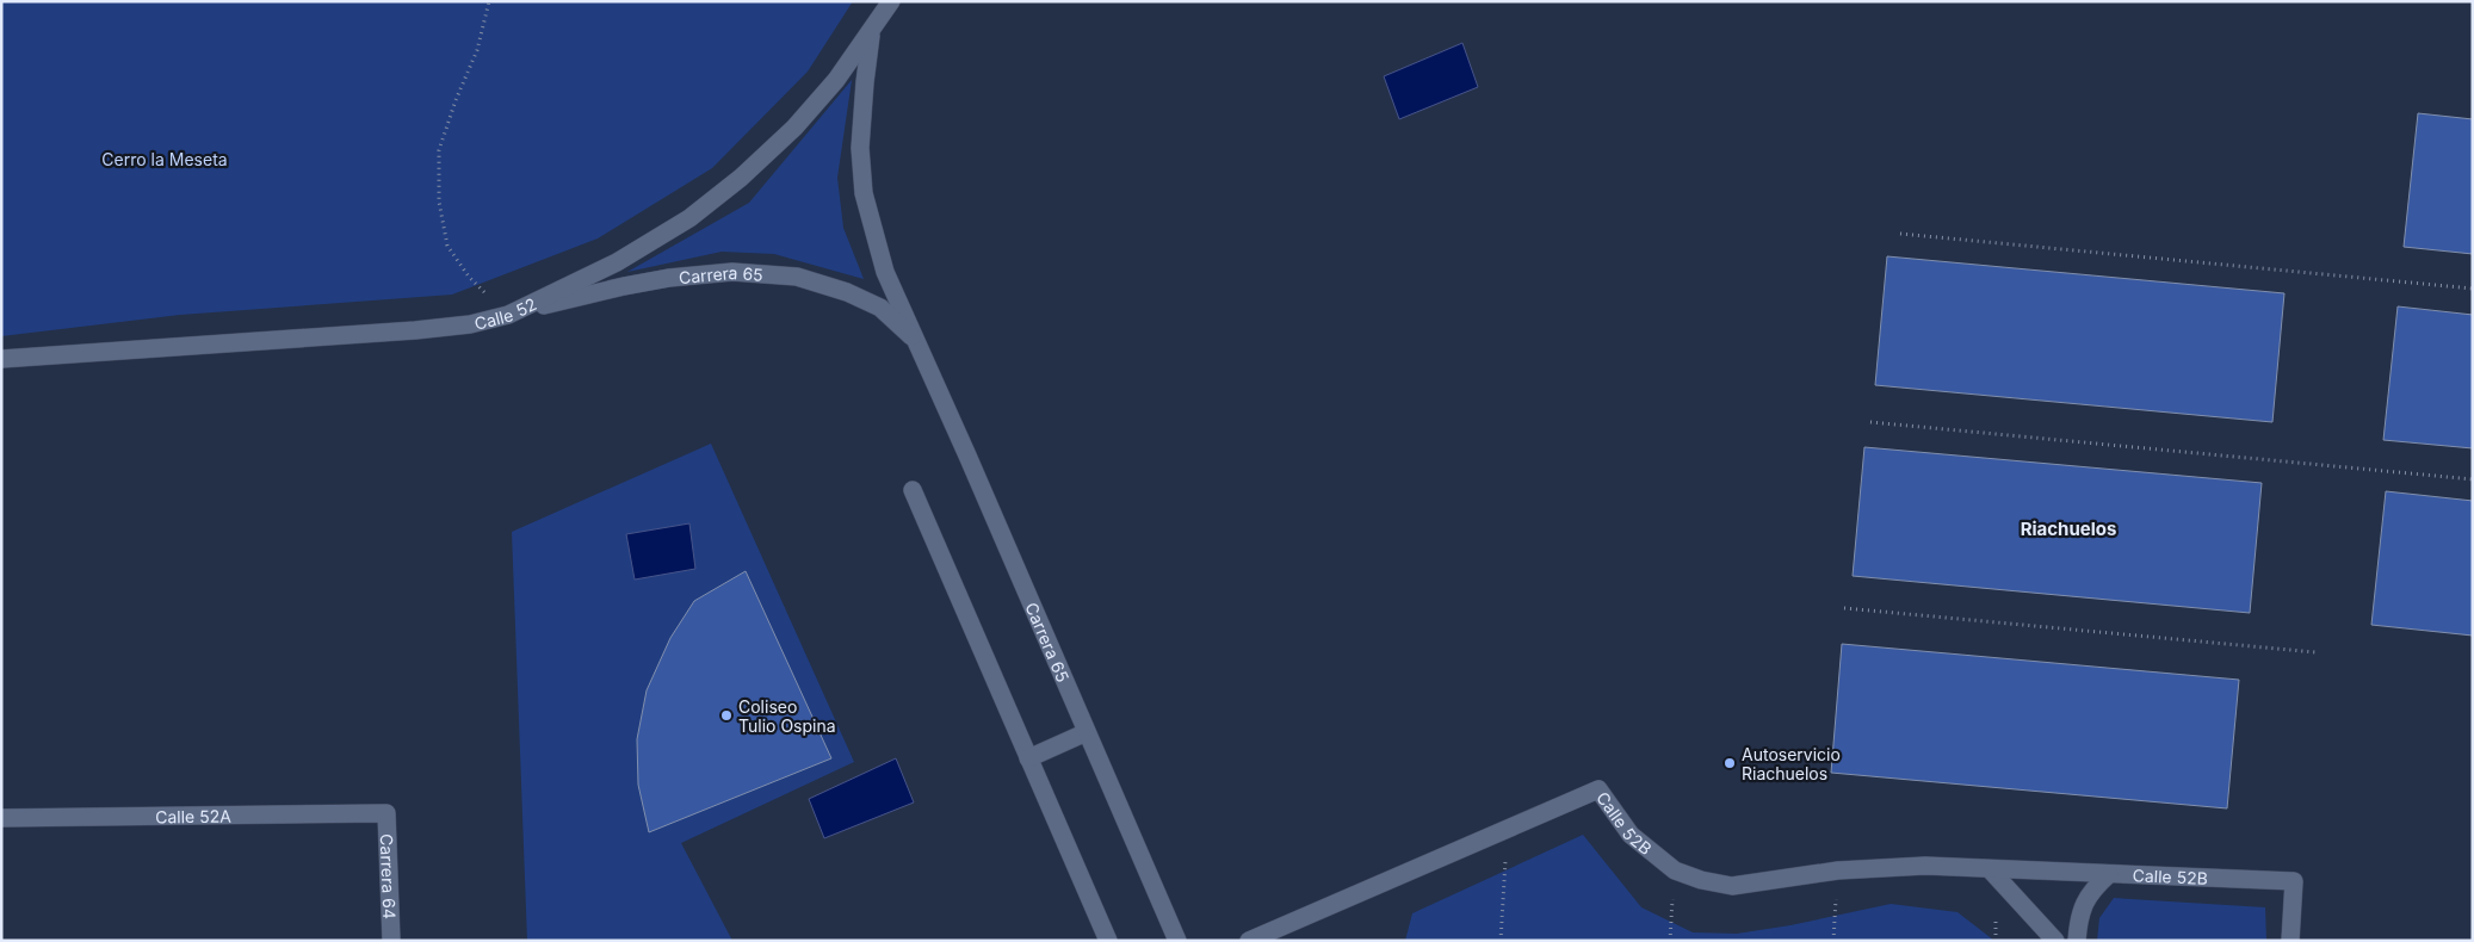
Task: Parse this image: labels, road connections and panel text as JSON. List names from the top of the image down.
{
  "streets": {
    "street": [
      "Carrera 65",
      "Calle 52",
      "Calle 52A",
      "Calle 52B",
      "Carrera 64"
    ]
  },
  "crossings": [
    ["Carrera 65", "Calle 52"],
    ["Calle 52A", "Carrera 64"]
  ],
  "districts": ["Riachuelos"],
  "parks": ["Cerro la Meseta"],
  "places": ["Coliseo Tulio Ospina", "Autoservicio Riachuelos"]
}
